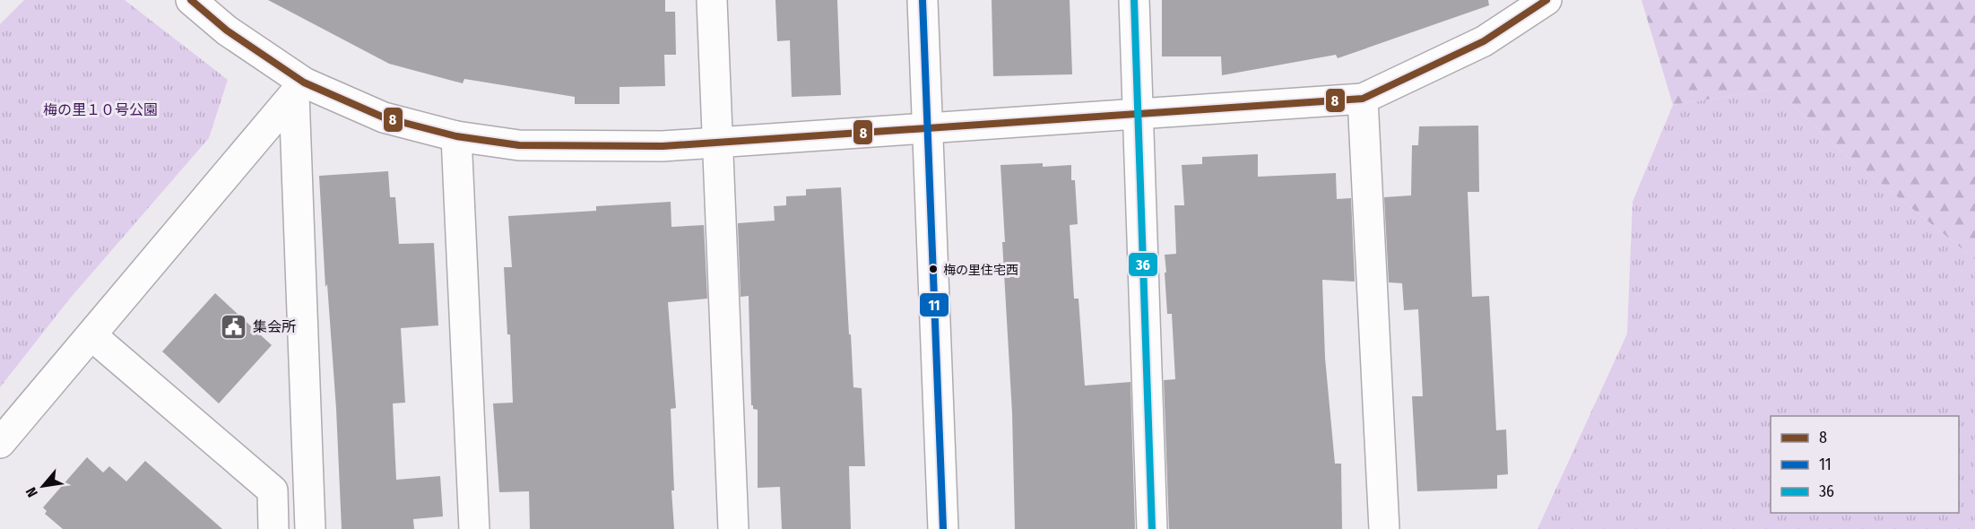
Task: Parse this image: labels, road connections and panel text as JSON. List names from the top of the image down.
{
  "parks": ["梅の里１０号公園"],
  "places": {
    "other": ["梅の里住宅西"],
    "public building": ["集会所"]
  },
  "lines": ["transit line 8", "transit line 11", "transit line 36"],
  "legend": ["8", "11", "36"],
  "north": "bottom left"
}
